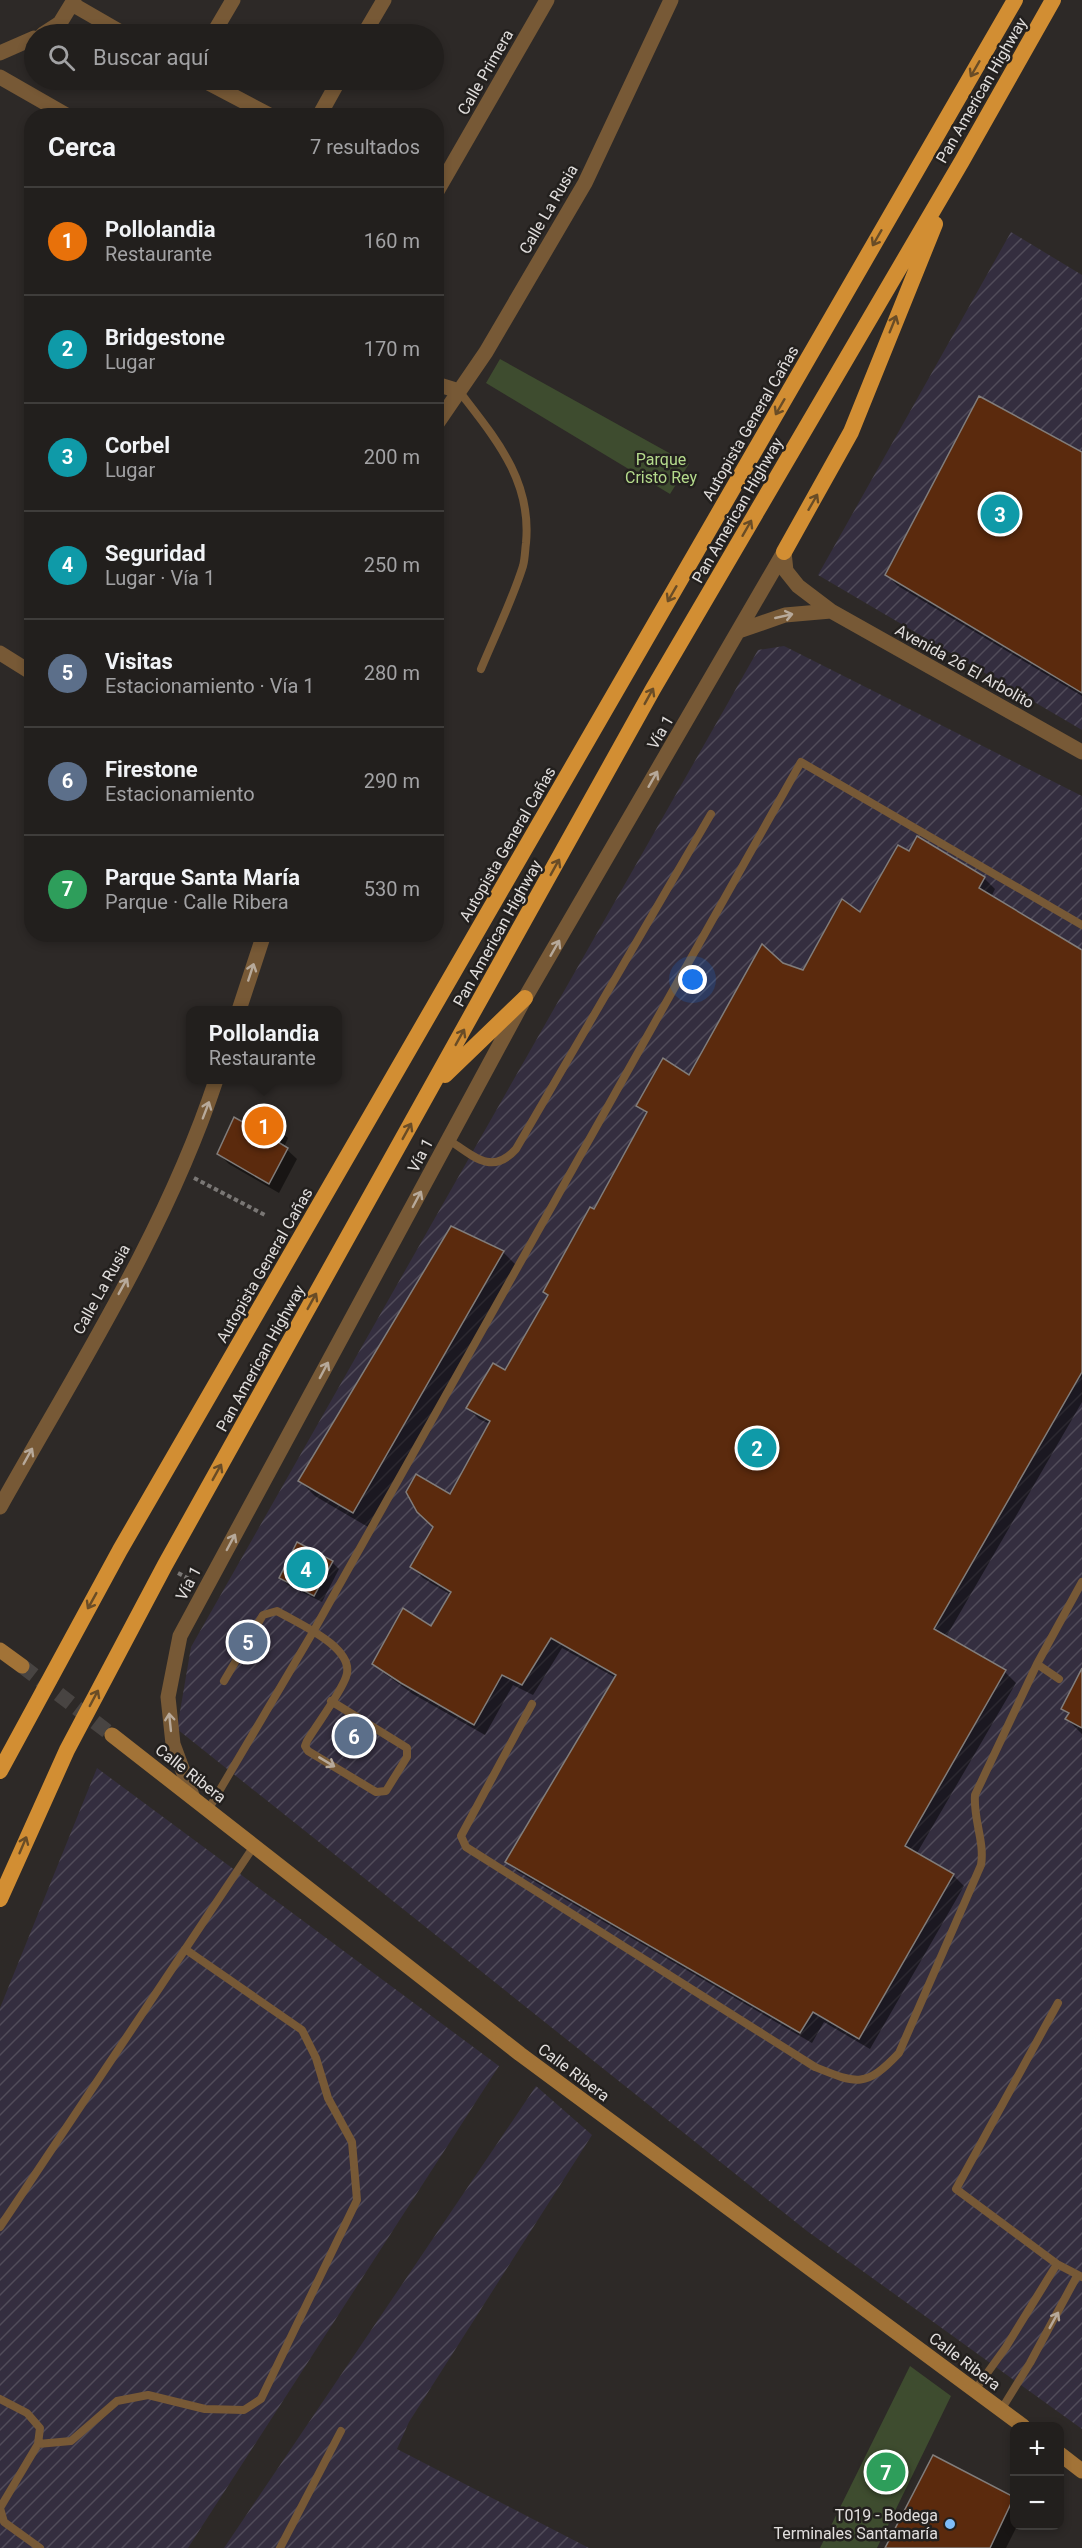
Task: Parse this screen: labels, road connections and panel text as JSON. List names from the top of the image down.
{
  "streets": {
    "highway": ["Pan American Highway", "Autopista General Cañas"],
    "main road": ["Calle Ribera"],
    "street": [
      "Calle Primera",
      "Calle La Rusia",
      "Avenida 26 El Arbolito",
      "Vía 1"
    ]
  },
  "crossings": [
    ["Avenida 26 El Arbolito", "Vía 1"],
    ["Vía 1", "Calle Ribera"]
  ],
  "one_way": [
    "Pan American Highway",
    "Calle La Rusia",
    "Autopista General Cañas",
    "Vía 1"
  ],
  "parks": ["Parque Cristo Rey"],
  "places": ["T019 - Bodega Terminales Santamaría"],
  "page": {
    "search": "Buscar aquí",
    "heading": ["Cerca", "7 resultados"],
    "list": [
      {
        "mark": "1",
        "name": "Pollolandia",
        "note": "Restaurante",
        "value": "160 m"
      },
      {
        "mark": "2",
        "name": "Bridgestone",
        "note": "Lugar",
        "value": "170 m"
      },
      {
        "mark": "3",
        "name": "Corbel",
        "note": "Lugar",
        "value": "200 m"
      },
      {
        "mark": "4",
        "name": "Seguridad",
        "note": "Lugar · Vía 1",
        "value": "250 m"
      },
      {
        "mark": "5",
        "name": "Visitas",
        "note": "Estacionamiento · Vía 1",
        "value": "280 m"
      },
      {
        "mark": "6",
        "name": "Firestone",
        "note": "Estacionamiento",
        "value": "290 m"
      },
      {
        "mark": "7",
        "name": "Parque Santa María",
        "note": "Parque · Calle Ribera",
        "value": "530 m"
      }
    ],
    "pins": [
      "3",
      "1",
      "2",
      "4",
      "5",
      "6",
      "7"
    ],
    "popup": ["Pollolandia", "Restaurante"],
    "map_buttons": ["+", "−"]
  }
}
